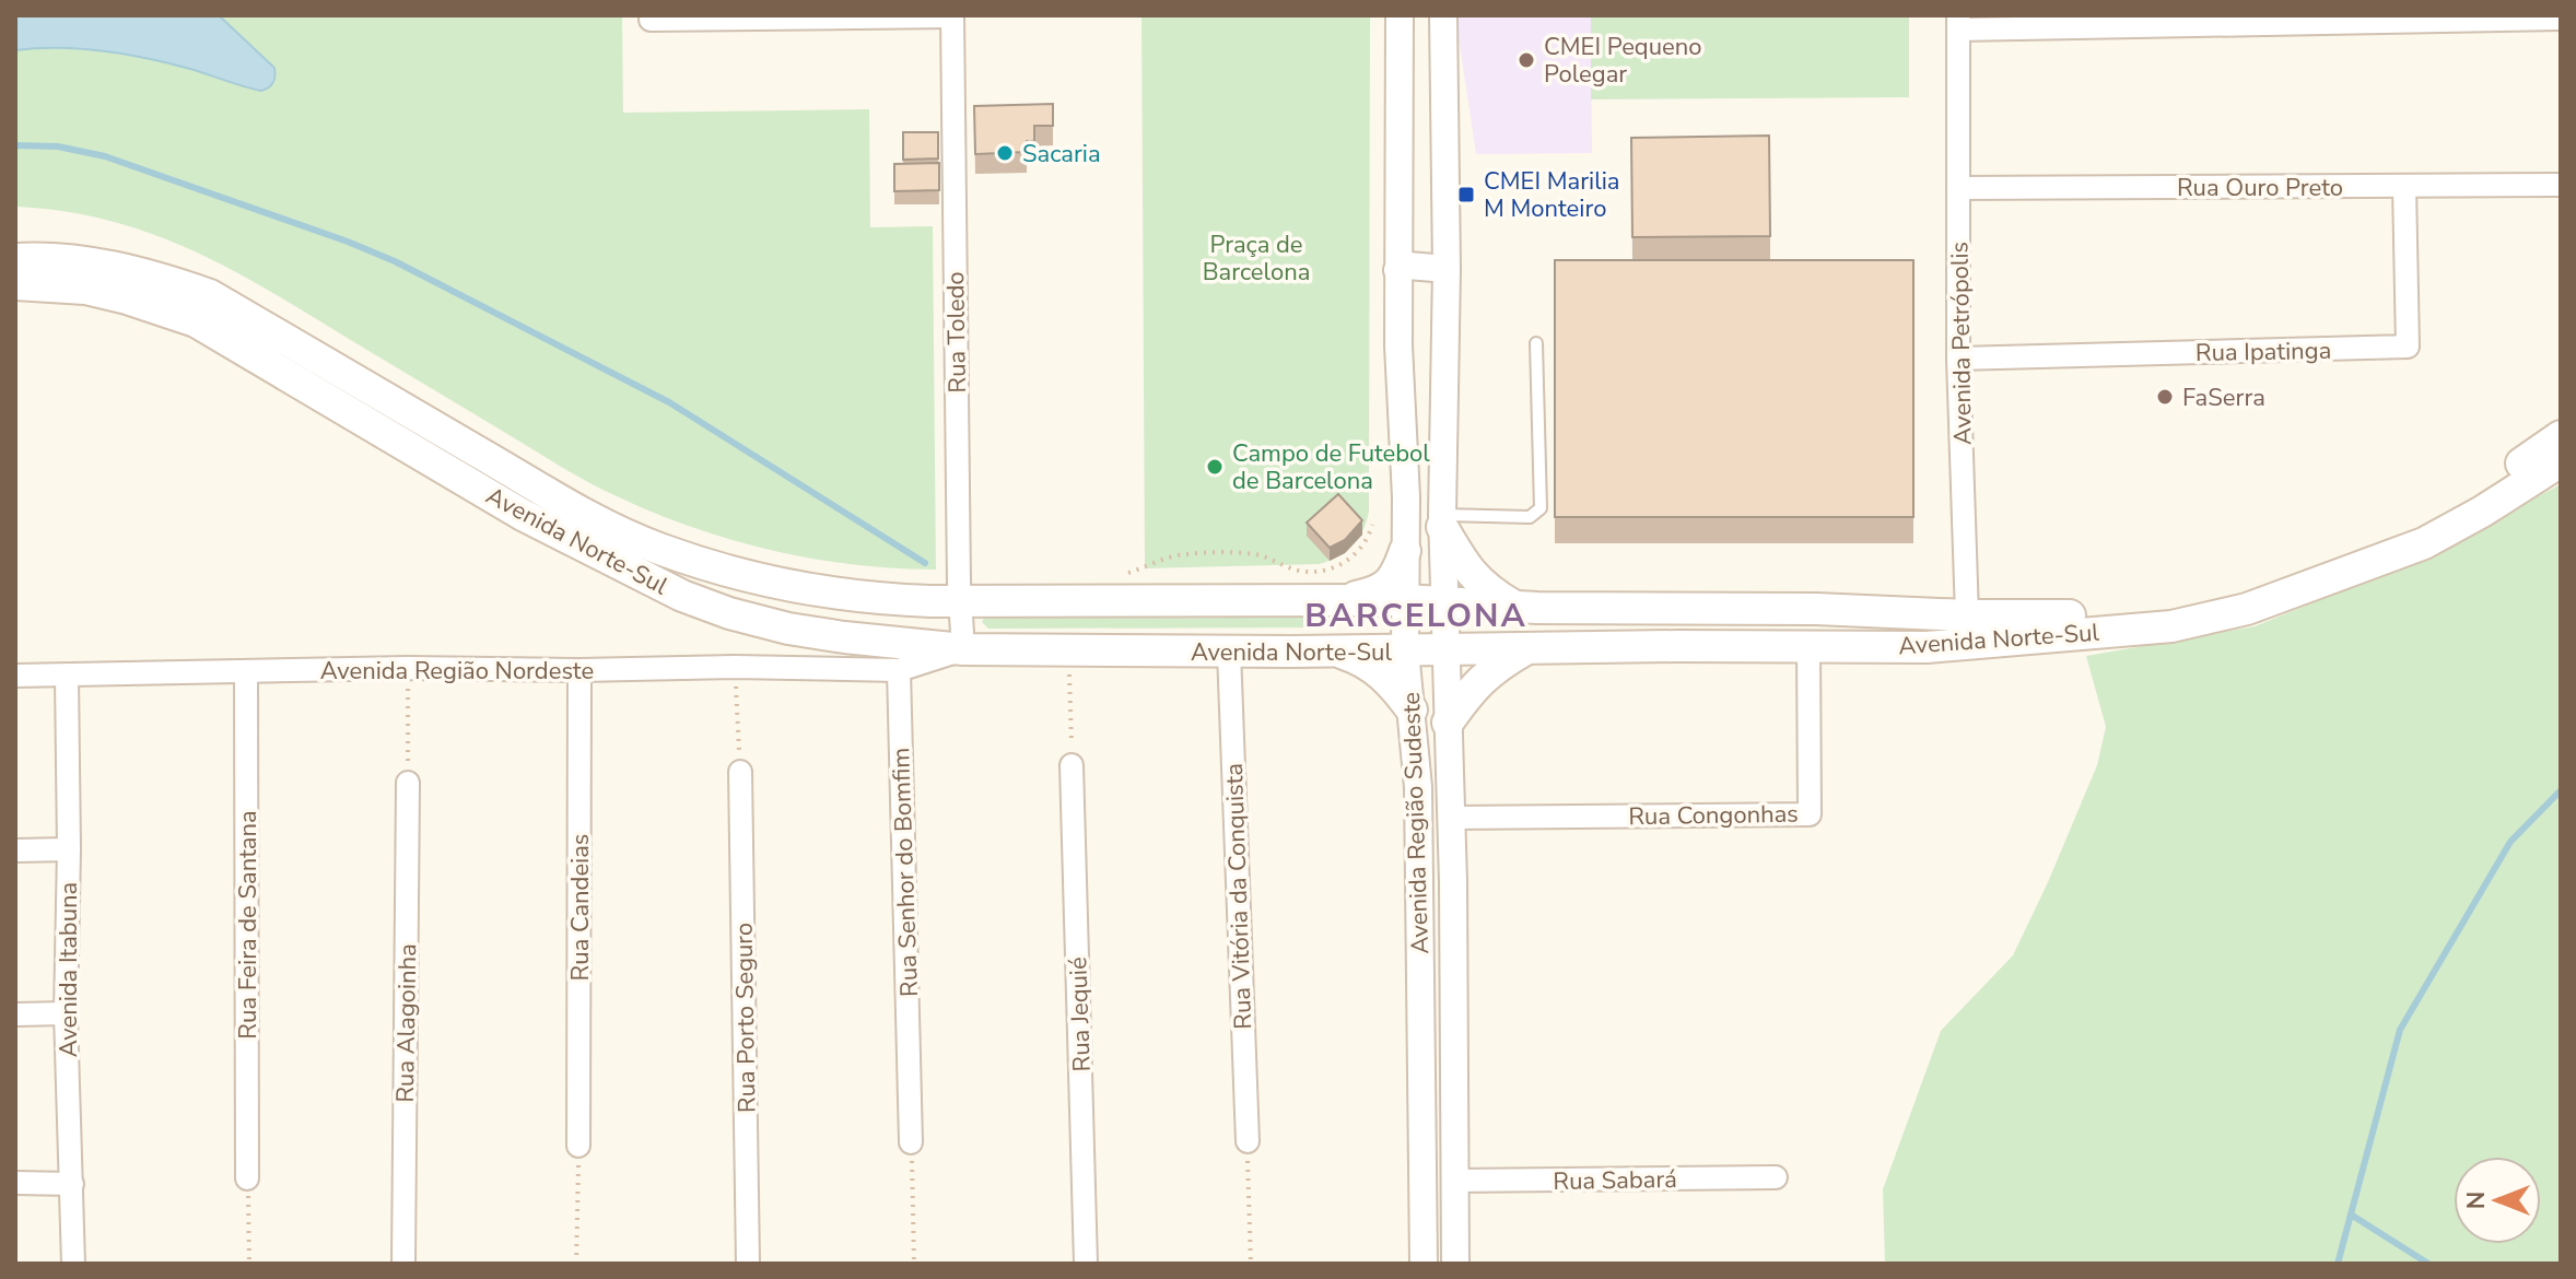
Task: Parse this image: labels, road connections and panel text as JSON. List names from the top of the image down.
{
  "streets": {
    "main road": ["Avenida Norte-Sul"],
    "street": [
      "Rua Ouro Preto",
      "Rua Toledo",
      "Avenida Petrópolis",
      "Rua Ipatinga",
      "Avenida Região Nordeste",
      "Rua Congonhas",
      "Avenida Região Sudeste",
      "Rua Senhor do Bomfim",
      "Rua Vitória da Conquista",
      "Rua Candeias",
      "Rua Feira de Santana",
      "Avenida Itabuna",
      "Rua Jequié",
      "Rua Porto Seguro",
      "Rua Alagoinha",
      "Rua Sabará"
    ]
  },
  "crossings": [
    ["Rua Ouro Preto", "Avenida Petrópolis"],
    ["Rua Ouro Preto", "Rua Ipatinga"],
    ["Rua Toledo", "Avenida Norte-Sul"],
    ["Avenida Petrópolis", "Rua Ipatinga"],
    ["Avenida Petrópolis", "Avenida Norte-Sul"],
    ["Avenida Norte-Sul", "Rua Congonhas"],
    ["Avenida Norte-Sul", "Avenida Região Sudeste"],
    ["Avenida Norte-Sul", "Rua Vitória da Conquista"],
    ["Avenida Região Nordeste", "Rua Senhor do Bomfim"],
    ["Avenida Região Nordeste", "Rua Candeias"],
    ["Avenida Região Nordeste", "Rua Feira de Santana"],
    ["Avenida Região Nordeste", "Avenida Itabuna"],
    ["Rua Congonhas", "Avenida Região Sudeste"],
    ["Avenida Região Sudeste", "Rua Sabará"]
  ],
  "districts": ["BARCELONA"],
  "parks": ["Praça de Barcelona"],
  "places": {
    "other": [
      "CMEI Pequeno Polegar",
      "Sacaria",
      "FaSerra",
      "Campo de Futebol de Barcelona"
    ],
    "transit": ["CMEI Marilia M Monteiro"]
  },
  "north": "left"
}
